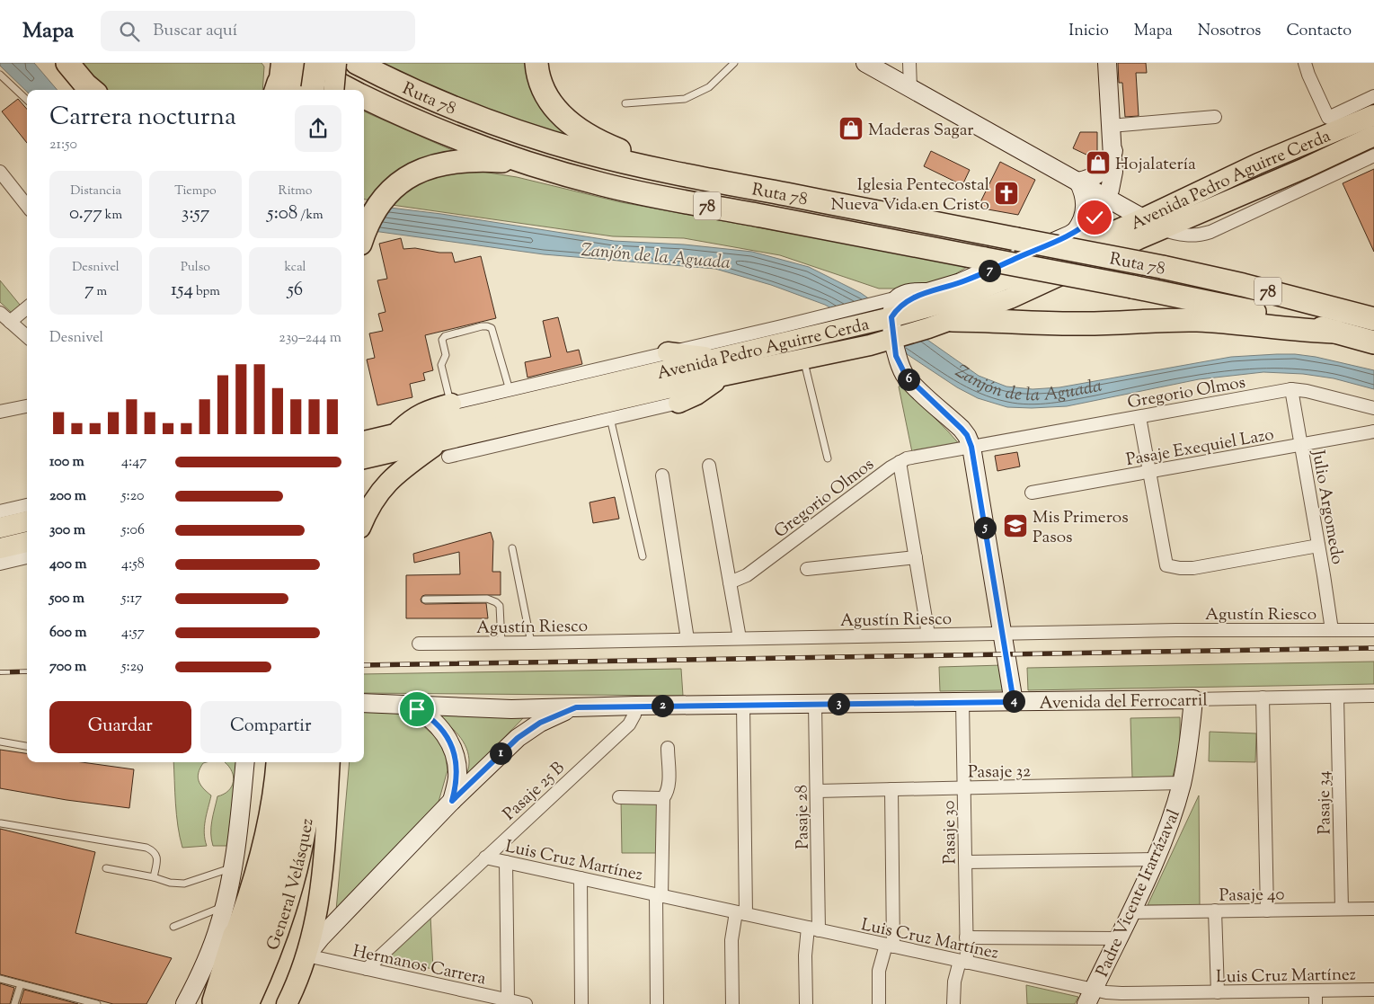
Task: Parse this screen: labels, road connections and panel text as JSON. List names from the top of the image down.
{
  "streets": {
    "highway": ["Ruta 78", "78", "General Velásquez"],
    "main road": ["Avenida Pedro Aguirre Cerda"],
    "street": [
      "Gregorio Olmos",
      "Pasaje Exequiel Lazo",
      "Julio Argomedo",
      "Agustín Riesco",
      "Avenida del Ferrocarril",
      "Pasaje 32",
      "Pasaje 25 B",
      "Pasaje 34",
      "Pasaje 28",
      "Pasaje 30",
      "Luis Cruz Martínez",
      "Padre Vicente Irarrázaval",
      "Pasaje 40",
      "Hermanos Carrera"
    ]
  },
  "crossings": [
    ["Gregorio Olmos", "Julio Argomedo"],
    ["Pasaje Exequiel Lazo", "Julio Argomedo"],
    ["Julio Argomedo", "Agustín Riesco"],
    ["Avenida del Ferrocarril", "Pasaje 25 B"],
    ["Avenida del Ferrocarril", "Pasaje 34"],
    ["Avenida del Ferrocarril", "Pasaje 28"],
    ["Avenida del Ferrocarril", "Pasaje 30"],
    ["Avenida del Ferrocarril", "Padre Vicente Irarrázaval"],
    ["Pasaje 32", "Pasaje 28"],
    ["Pasaje 32", "Pasaje 30"],
    ["Pasaje 32", "Padre Vicente Irarrázaval"],
    ["Pasaje 25 B", "Luis Cruz Martínez"],
    ["Pasaje 25 B", "Hermanos Carrera"],
    ["Pasaje 34", "Pasaje 40"],
    ["Pasaje 28", "Luis Cruz Martínez"],
    ["Pasaje 30", "Luis Cruz Martínez"],
    ["Luis Cruz Martínez", "Padre Vicente Irarrázaval"],
    ["Padre Vicente Irarrázaval", "Pasaje 40"]
  ],
  "water": ["Zanjón de la Aguada"],
  "places": {
    "shop": ["Maderas Sagar", "Hojalatería"],
    "church": ["Iglesia Pentecostal Nueva Vida en Cristo"],
    "school or university": ["Mis Primeros Pasos"]
  },
  "page": {
    "header": "Mapa",
    "search": "Buscar aquí",
    "nav": [
      "Inicio",
      "Mapa",
      "Nosotros",
      "Contacto"
    ],
    "heading": ["Carrera nocturna", "21:50"],
    "stats": [
      ["Distancia", "0.77 km"],
      ["Tiempo", "3:57"],
      ["Ritmo", "5:08 /km"],
      ["Desnivel", "7 m"],
      ["Pulso", "154 bpm"],
      ["kcal", "56"]
    ],
    "pins": [
      "7",
      "6",
      "5",
      "4",
      "3",
      "2",
      "1"
    ],
    "chart": ["Desnivel", "239–244 m"],
    "list": [
      {
        "name": "100 m",
        "note": "4:47"
      },
      {
        "name": "200 m",
        "note": "5:20"
      },
      {
        "name": "300 m",
        "note": "5:06"
      },
      {
        "name": "400 m",
        "note": "4:58"
      },
      {
        "name": "500 m",
        "note": "5:17"
      },
      {
        "name": "600 m",
        "note": "4:57"
      },
      {
        "name": "700 m",
        "note": "5:29"
      }
    ],
    "buttons": ["Guardar", "Compartir"]
  }
}
